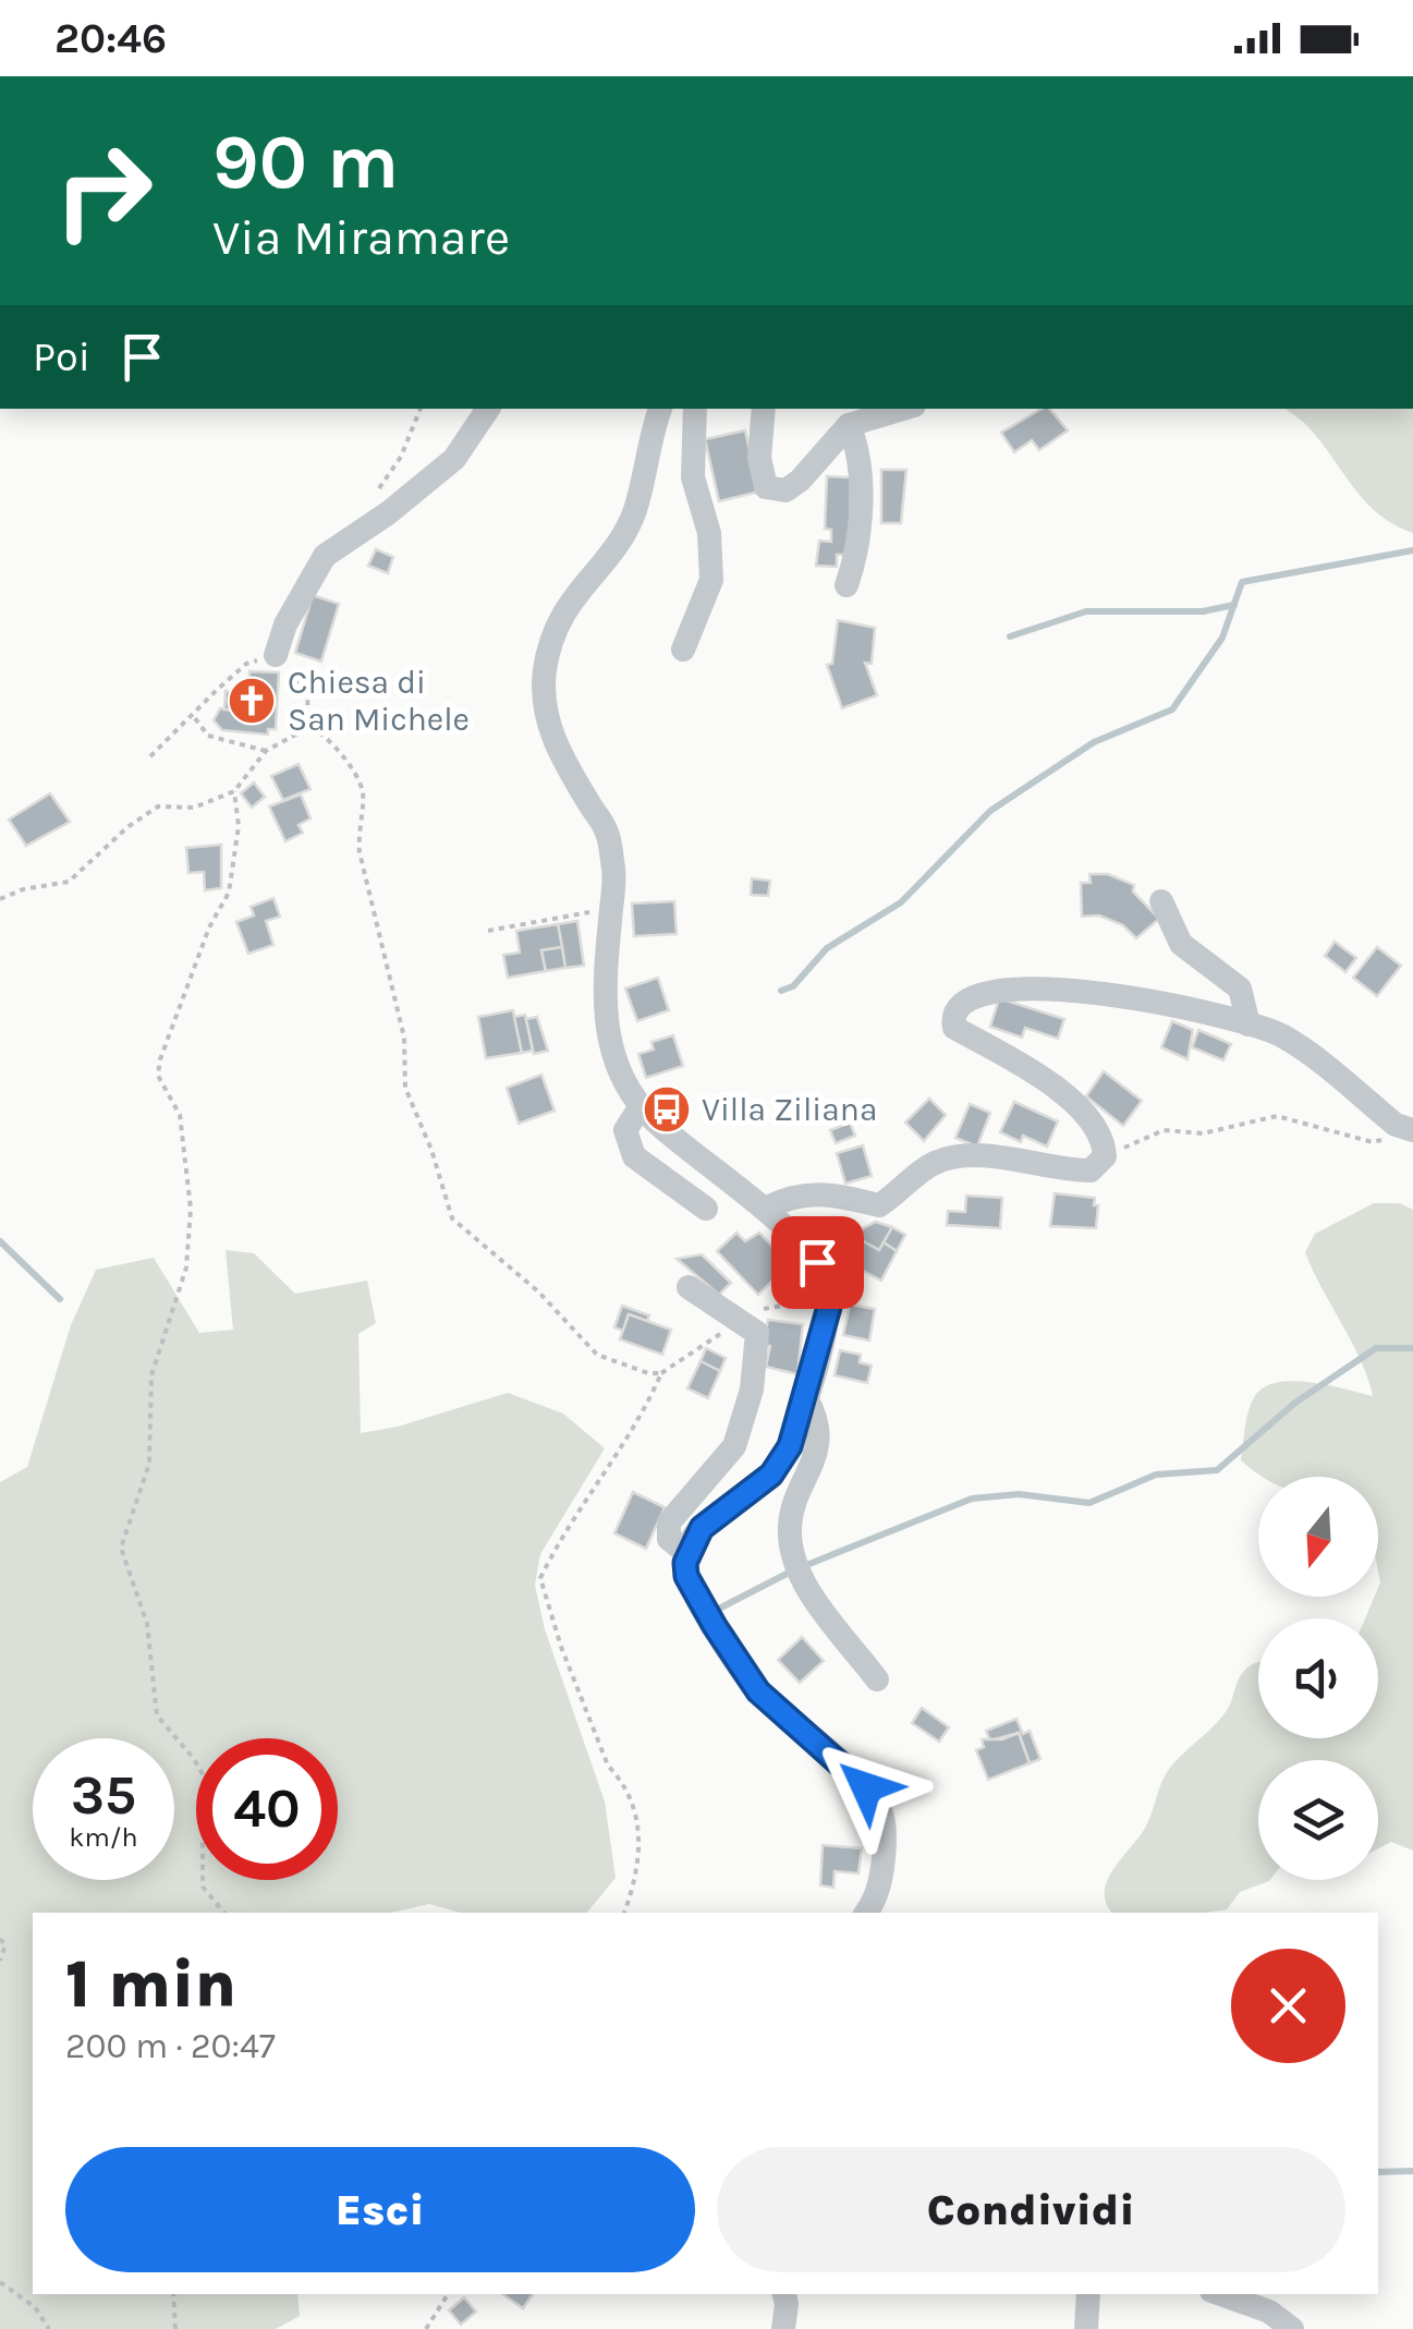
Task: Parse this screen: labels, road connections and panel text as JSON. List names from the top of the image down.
{
  "places": {
    "church": ["Chiesa di San Michele"],
    "bus stop": ["Villa Ziliana"]
  },
  "north": "bottom",
  "page": {
    "status": "20:46",
    "turn": ["90 m", "Via Miramare"],
    "then": "Poi",
    "speed": "35 km/h",
    "limit": "40",
    "heading": ["1 min", "200 m · 20:47"],
    "buttons": ["Esci", "Condividi"]
  }
}
